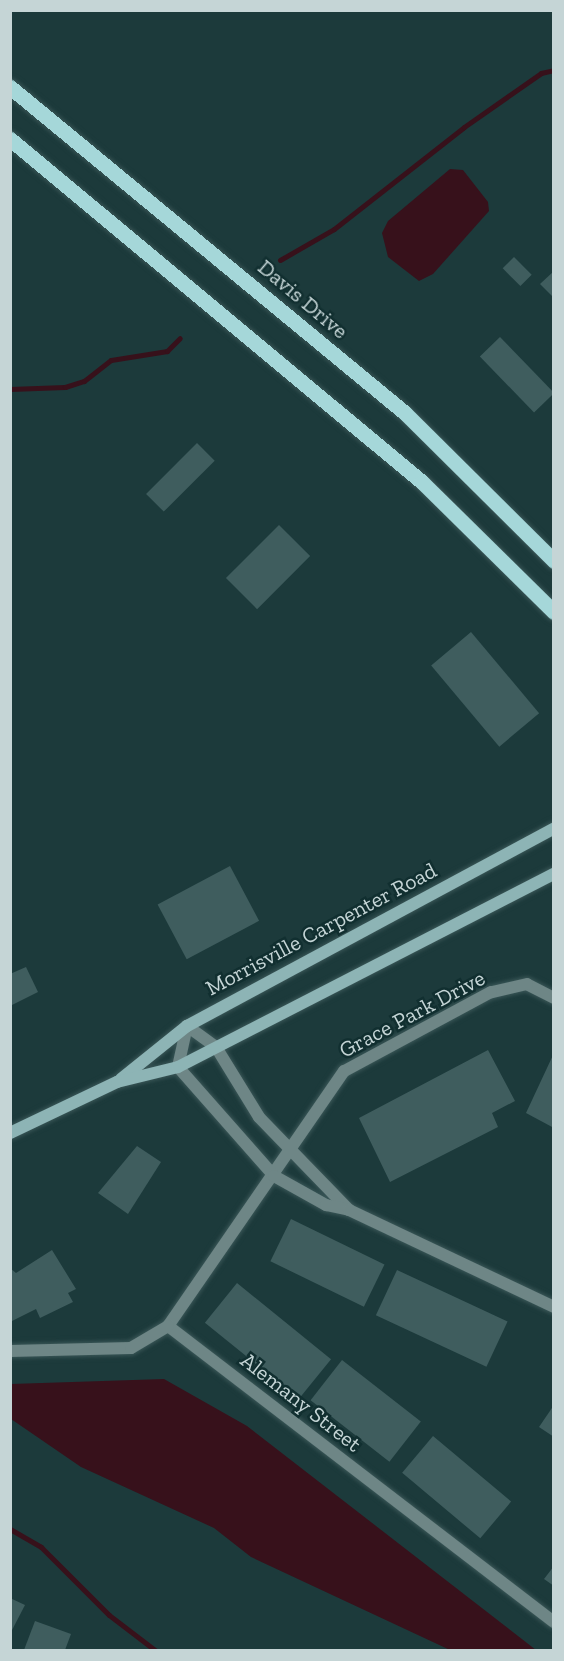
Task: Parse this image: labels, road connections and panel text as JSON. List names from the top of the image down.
{
  "streets": {
    "main road": ["Davis Drive", "Morrisville Carpenter Road"],
    "street": ["Grace Park Drive", "Alemany Street"]
  }
}
